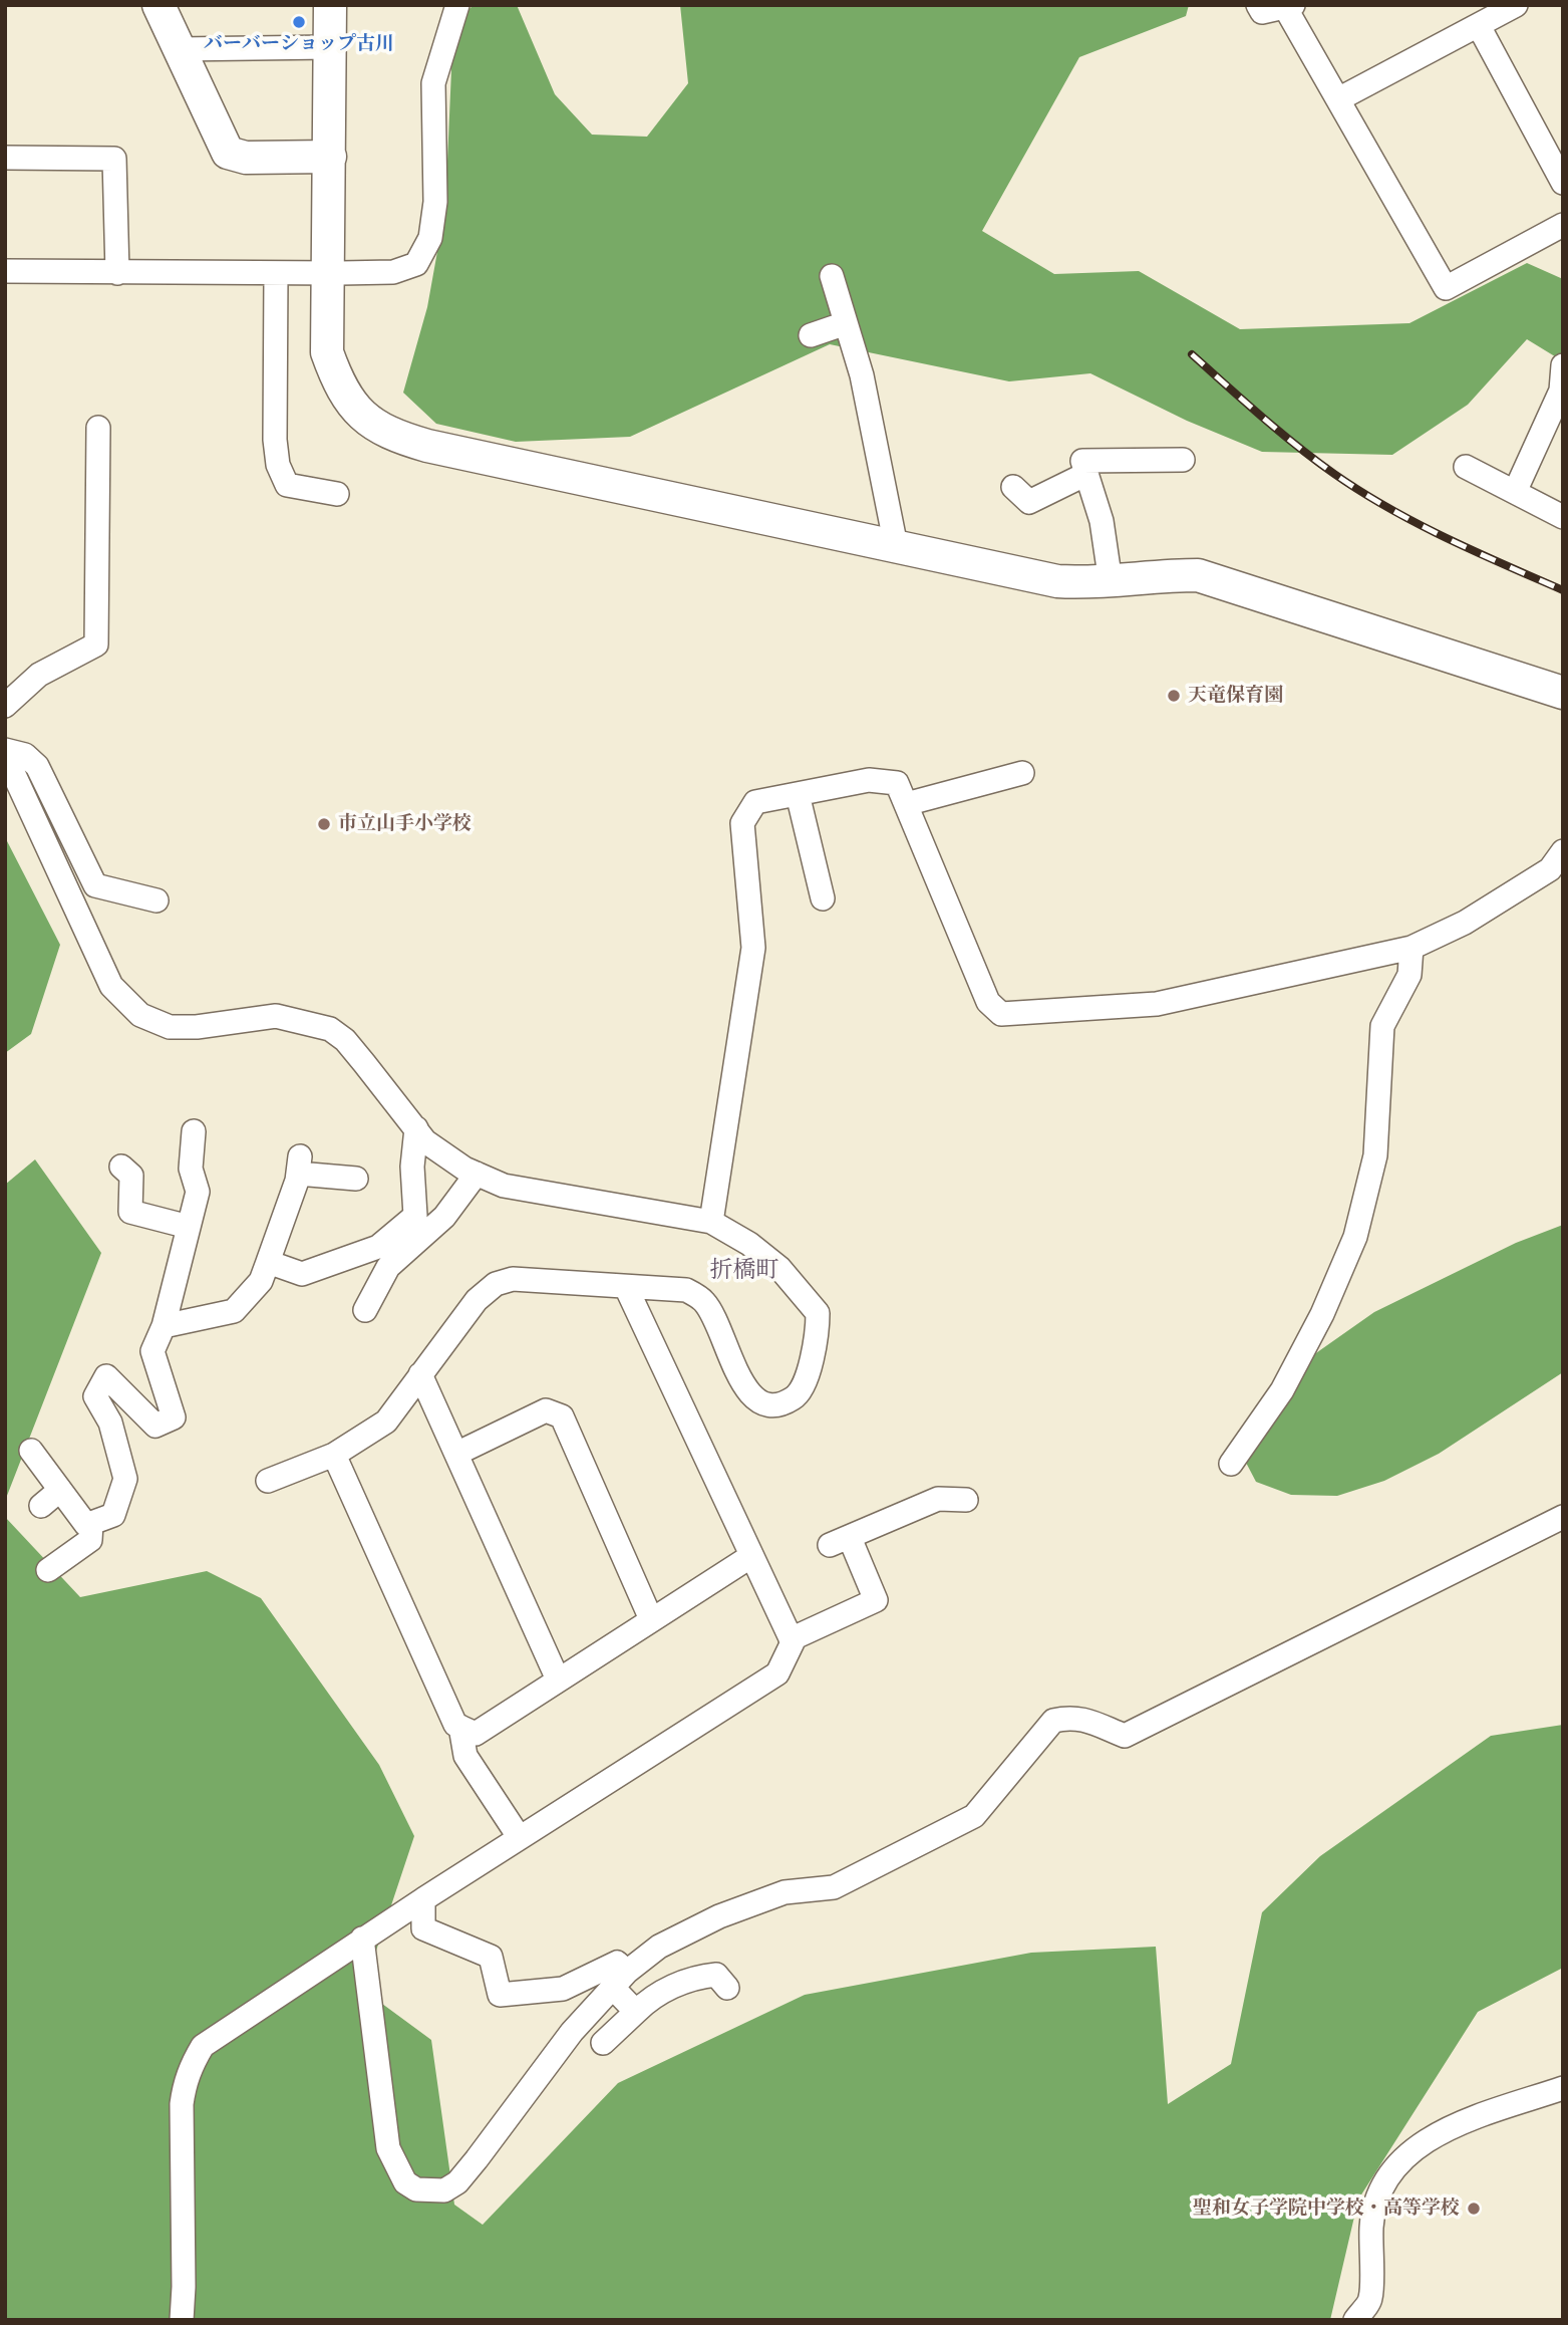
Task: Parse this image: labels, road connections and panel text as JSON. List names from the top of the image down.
{
  "districts": ["折橋町"],
  "places": [
    "バーバーショップ古川",
    "天竜保育園",
    "市立山手小学校",
    "聖和女子学院中学校・高等学校"
  ]
}
